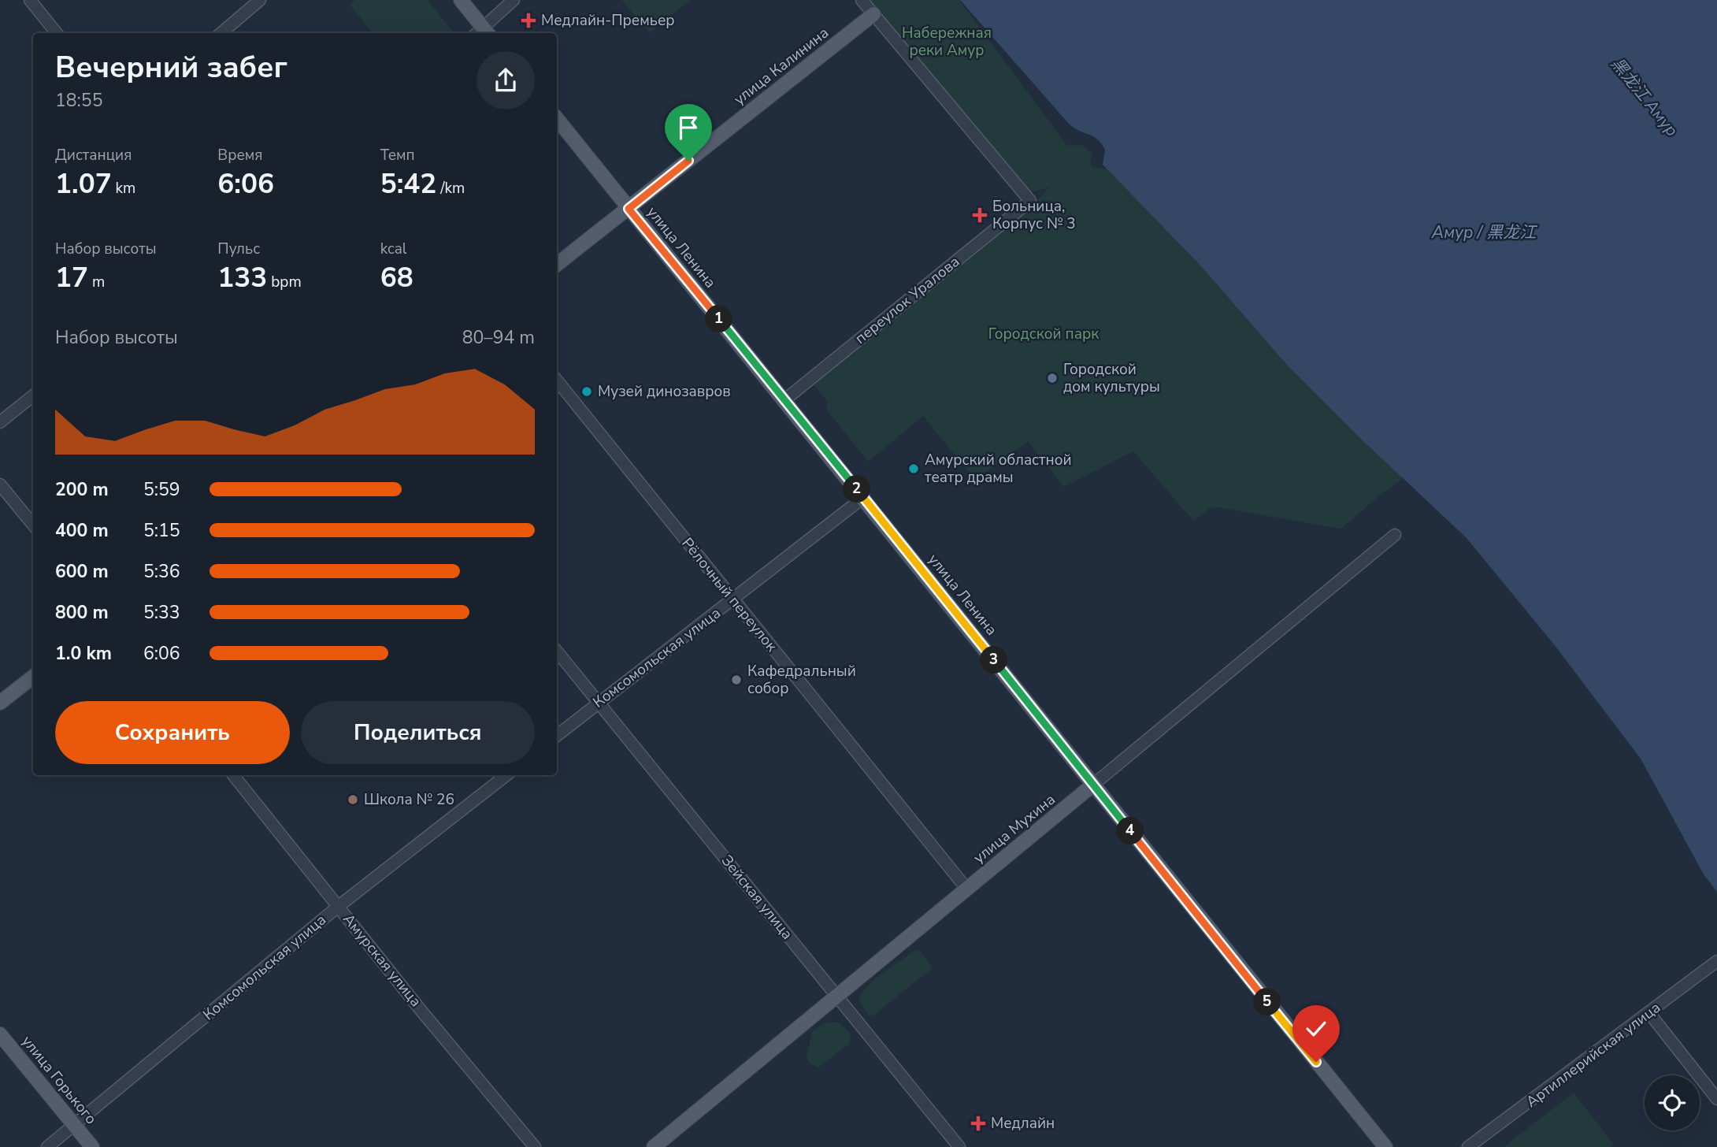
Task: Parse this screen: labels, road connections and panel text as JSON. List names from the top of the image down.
{
  "streets": {
    "main road": [
      "улица Калинина",
      "улица Ленина",
      "улица Мухина",
      "улица Горького"
    ],
    "street": [
      "переулок Уралова",
      "Рёлочный переулок",
      "Комсомольская улица",
      "Зейская улица",
      "Амурская улица",
      "Артиллерийская улица"
    ]
  },
  "crossings": [
    ["улица Калинина", "улица Ленина"],
    ["улица Калинина", "переулок Уралова"],
    ["улица Ленина", "переулок Уралова"],
    ["улица Ленина", "Комсомольская улица"],
    ["улица Ленина", "улица Мухина"],
    ["Рёлочный переулок", "Комсомольская улица"],
    ["Рёлочный переулок", "улица Мухина"],
    ["Комсомольская улица", "Зейская улица"],
    ["Комсомольская улица", "Амурская улица"],
    ["Комсомольская улица", "улица Горького"],
    ["улица Мухина", "Зейская улица"]
  ],
  "water": ["黑龙江 Амур", "Амур / 黑龙江"],
  "parks": ["Набережная реки Амур", "Городской парк"],
  "places": {
    "health": ["Медлайн-Премьер", "Больница, Корпус № 3", "Медлайн"],
    "other": [
      "Городской дом культуры",
      "Музей динозавров",
      "Амурский областной театр драмы",
      "Кафедральный собор",
      "Школа № 26"
    ]
  },
  "page": {
    "heading": ["Вечерний забег", "18:55"],
    "stats": [
      ["Дистанция", "1.07 km"],
      ["Время", "6:06"],
      ["Темп", "5:42 /km"],
      ["Набор высоты", "17 m"],
      ["Пульс", "133 bpm"],
      ["kcal", "68"]
    ],
    "pins": [
      "1",
      "2",
      "3",
      "4",
      "5"
    ],
    "chart": ["Набор высоты", "80–94 m"],
    "list": [
      {
        "name": "200 m",
        "note": "5:59"
      },
      {
        "name": "400 m",
        "note": "5:15"
      },
      {
        "name": "600 m",
        "note": "5:36"
      },
      {
        "name": "800 m",
        "note": "5:33"
      },
      {
        "name": "1.0 km",
        "note": "6:06"
      }
    ],
    "buttons": ["Сохранить", "Поделиться"]
  }
}
